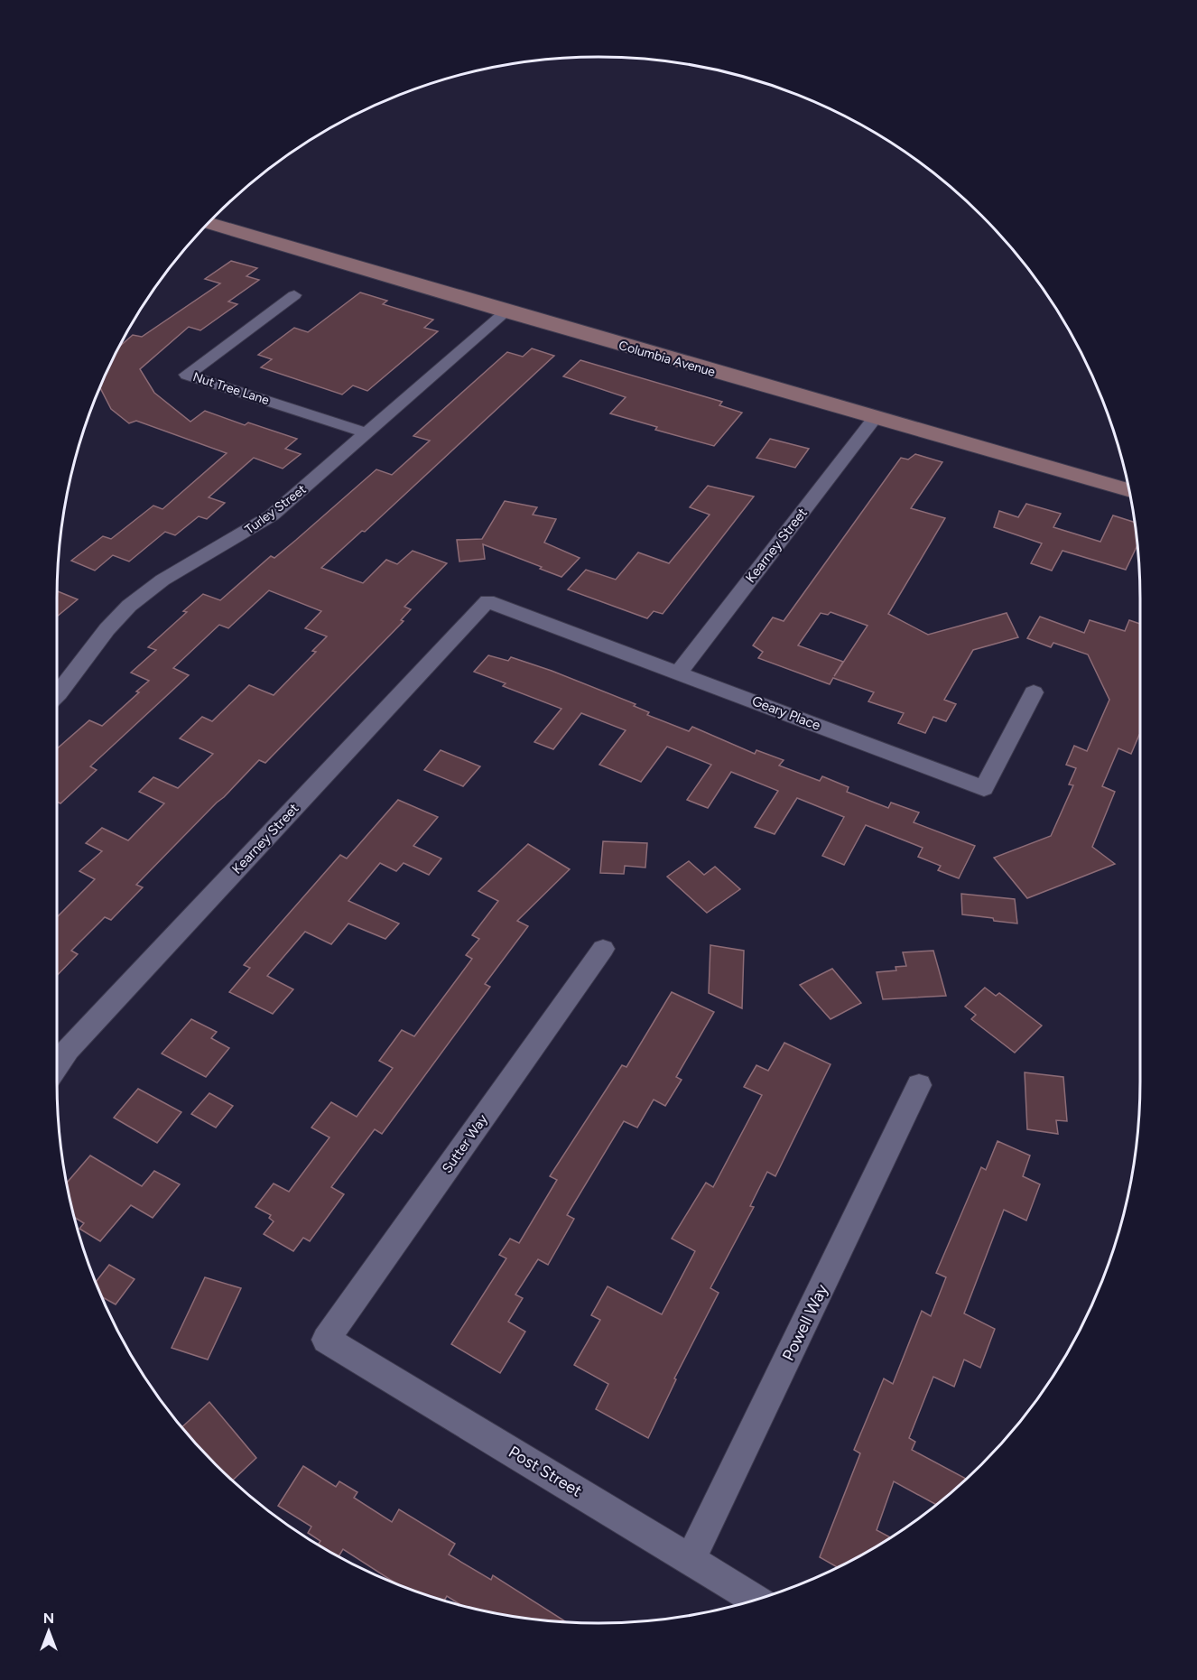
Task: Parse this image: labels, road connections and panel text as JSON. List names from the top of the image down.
{
  "streets": {
    "main road": ["Columbia Avenue"],
    "street": [
      "Nut Tree Lane",
      "Turley Street",
      "Kearney Street",
      "Geary Place",
      "Sutter Way",
      "Powell Way",
      "Post Street"
    ]
  },
  "crossings": [
    ["Columbia Avenue", "Turley Street"],
    ["Columbia Avenue", "Kearney Street"],
    ["Nut Tree Lane", "Turley Street"],
    ["Kearney Street", "Geary Place"],
    ["Sutter Way", "Post Street"],
    ["Powell Way", "Post Street"]
  ],
  "north": "top"
}
